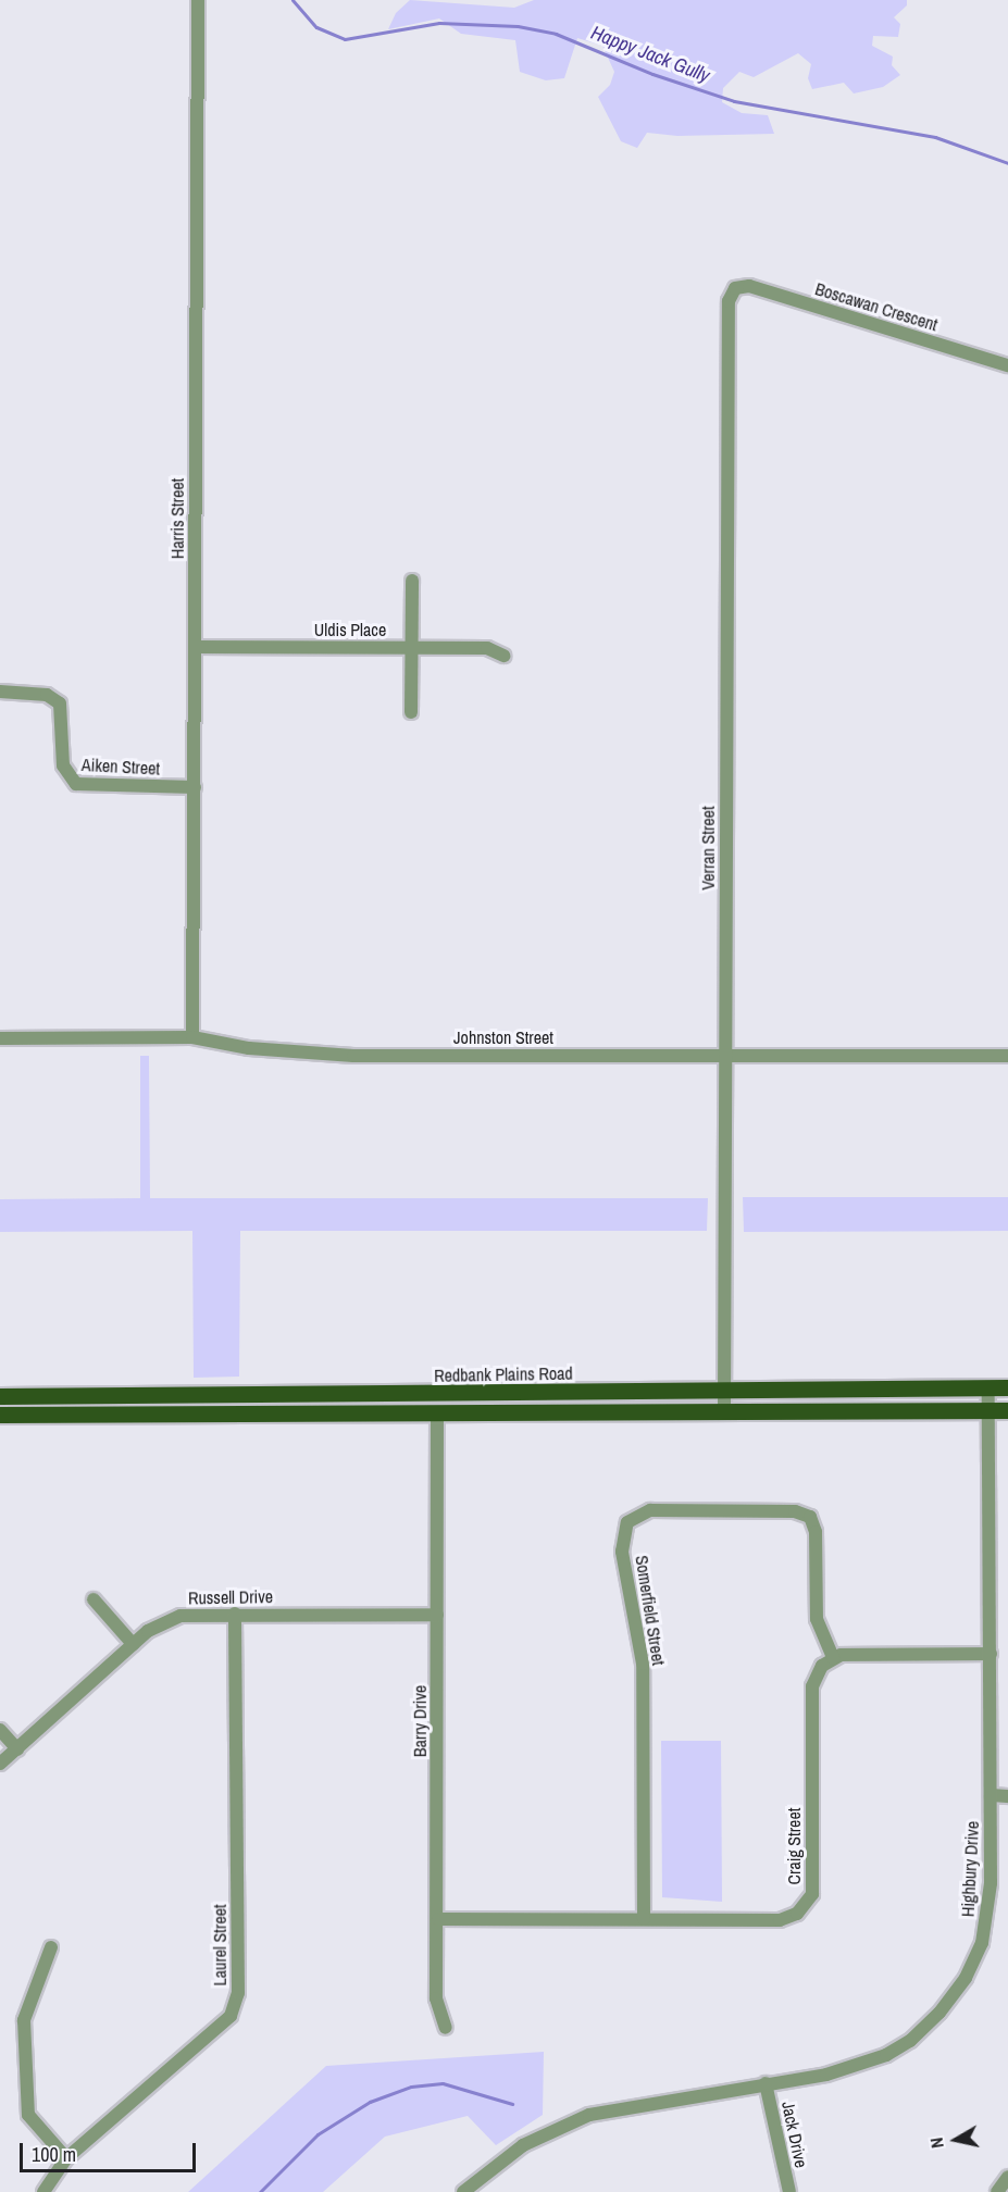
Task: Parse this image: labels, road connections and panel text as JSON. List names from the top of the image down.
{
  "streets": {
    "main road": ["Redbank Plains Road"],
    "street": [
      "Boscawan Crescent",
      "Harris Street",
      "Uldis Place",
      "Aiken Street",
      "Verran Street",
      "Johnston Street",
      "Russell Drive",
      "Somerfield Street",
      "Barry Drive",
      "Craig Street",
      "Highbury Drive",
      "Laurel Street",
      "Jack Drive"
    ]
  },
  "crossings": [
    ["Boscawan Crescent", "Verran Street"],
    ["Harris Street", "Uldis Place"],
    ["Harris Street", "Aiken Street"],
    ["Harris Street", "Johnston Street"],
    ["Verran Street", "Johnston Street"],
    ["Verran Street", "Redbank Plains Road"],
    ["Redbank Plains Road", "Barry Drive"],
    ["Redbank Plains Road", "Highbury Drive"],
    ["Russell Drive", "Barry Drive"],
    ["Russell Drive", "Laurel Street"],
    ["Somerfield Street", "Craig Street"],
    ["Barry Drive", "Craig Street"],
    ["Highbury Drive", "Jack Drive"]
  ],
  "water": ["Happy Jack Gully"],
  "scale_bar": "100 m",
  "north": "left"
}
